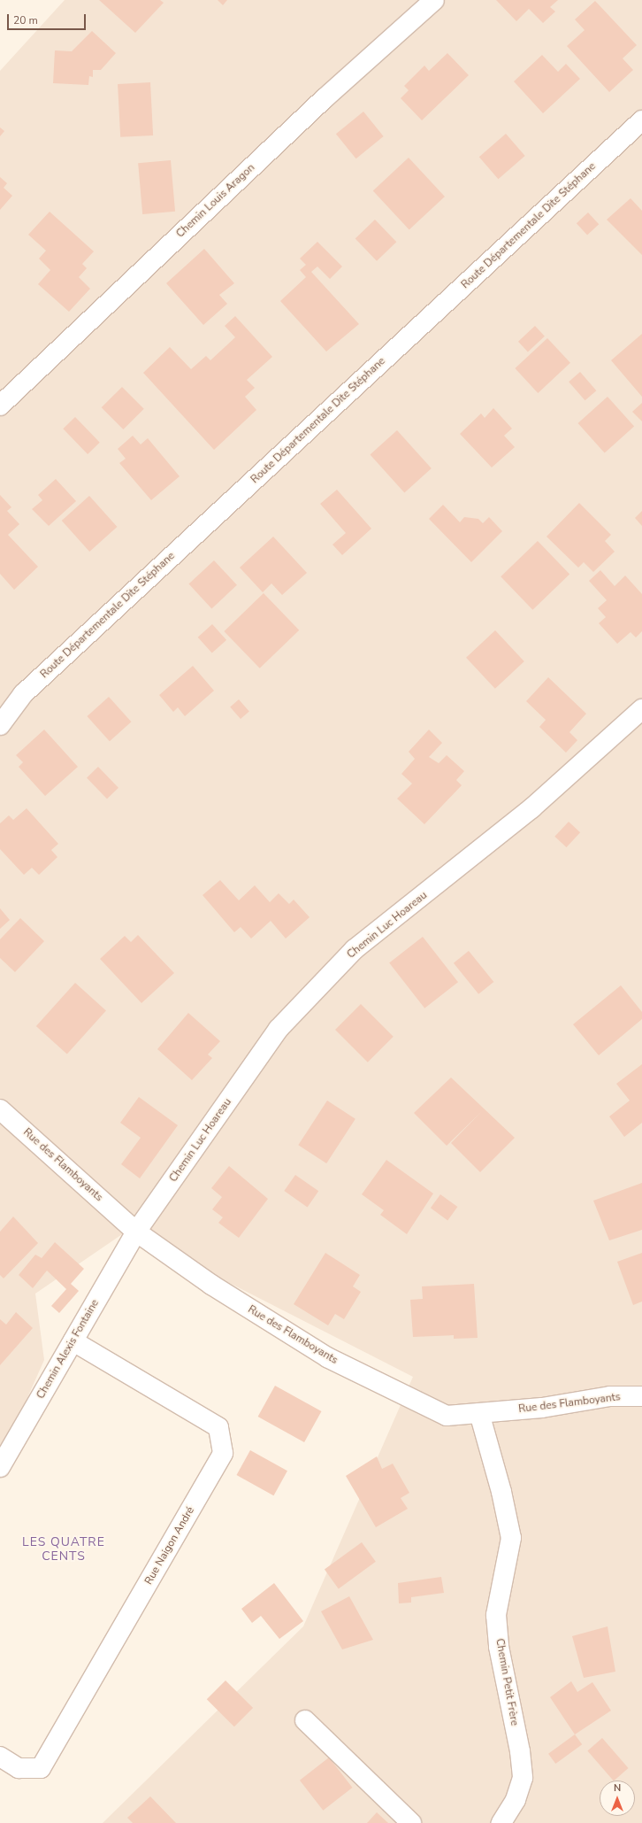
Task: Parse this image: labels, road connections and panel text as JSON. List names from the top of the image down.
{
  "streets": {
    "street": [
      "Chemin Louis Aragon",
      "Route Départementale Dite Stéphane",
      "Chemin Luc Hoareau",
      "Rue des Flamboyants",
      "Chemin Alexis Fontaine",
      "Rue Naigon André",
      "Chemin Petit Frère"
    ]
  },
  "crossings": [
    ["Chemin Luc Hoareau", "Rue des Flamboyants"],
    ["Chemin Luc Hoareau", "Chemin Alexis Fontaine"],
    ["Rue des Flamboyants", "Chemin Alexis Fontaine"],
    ["Rue des Flamboyants", "Chemin Petit Frère"],
    ["Chemin Alexis Fontaine", "Rue Naigon André"]
  ],
  "districts": ["LES QUATRE CENTS"],
  "scale_bar": "20 m",
  "north": "top"
}
